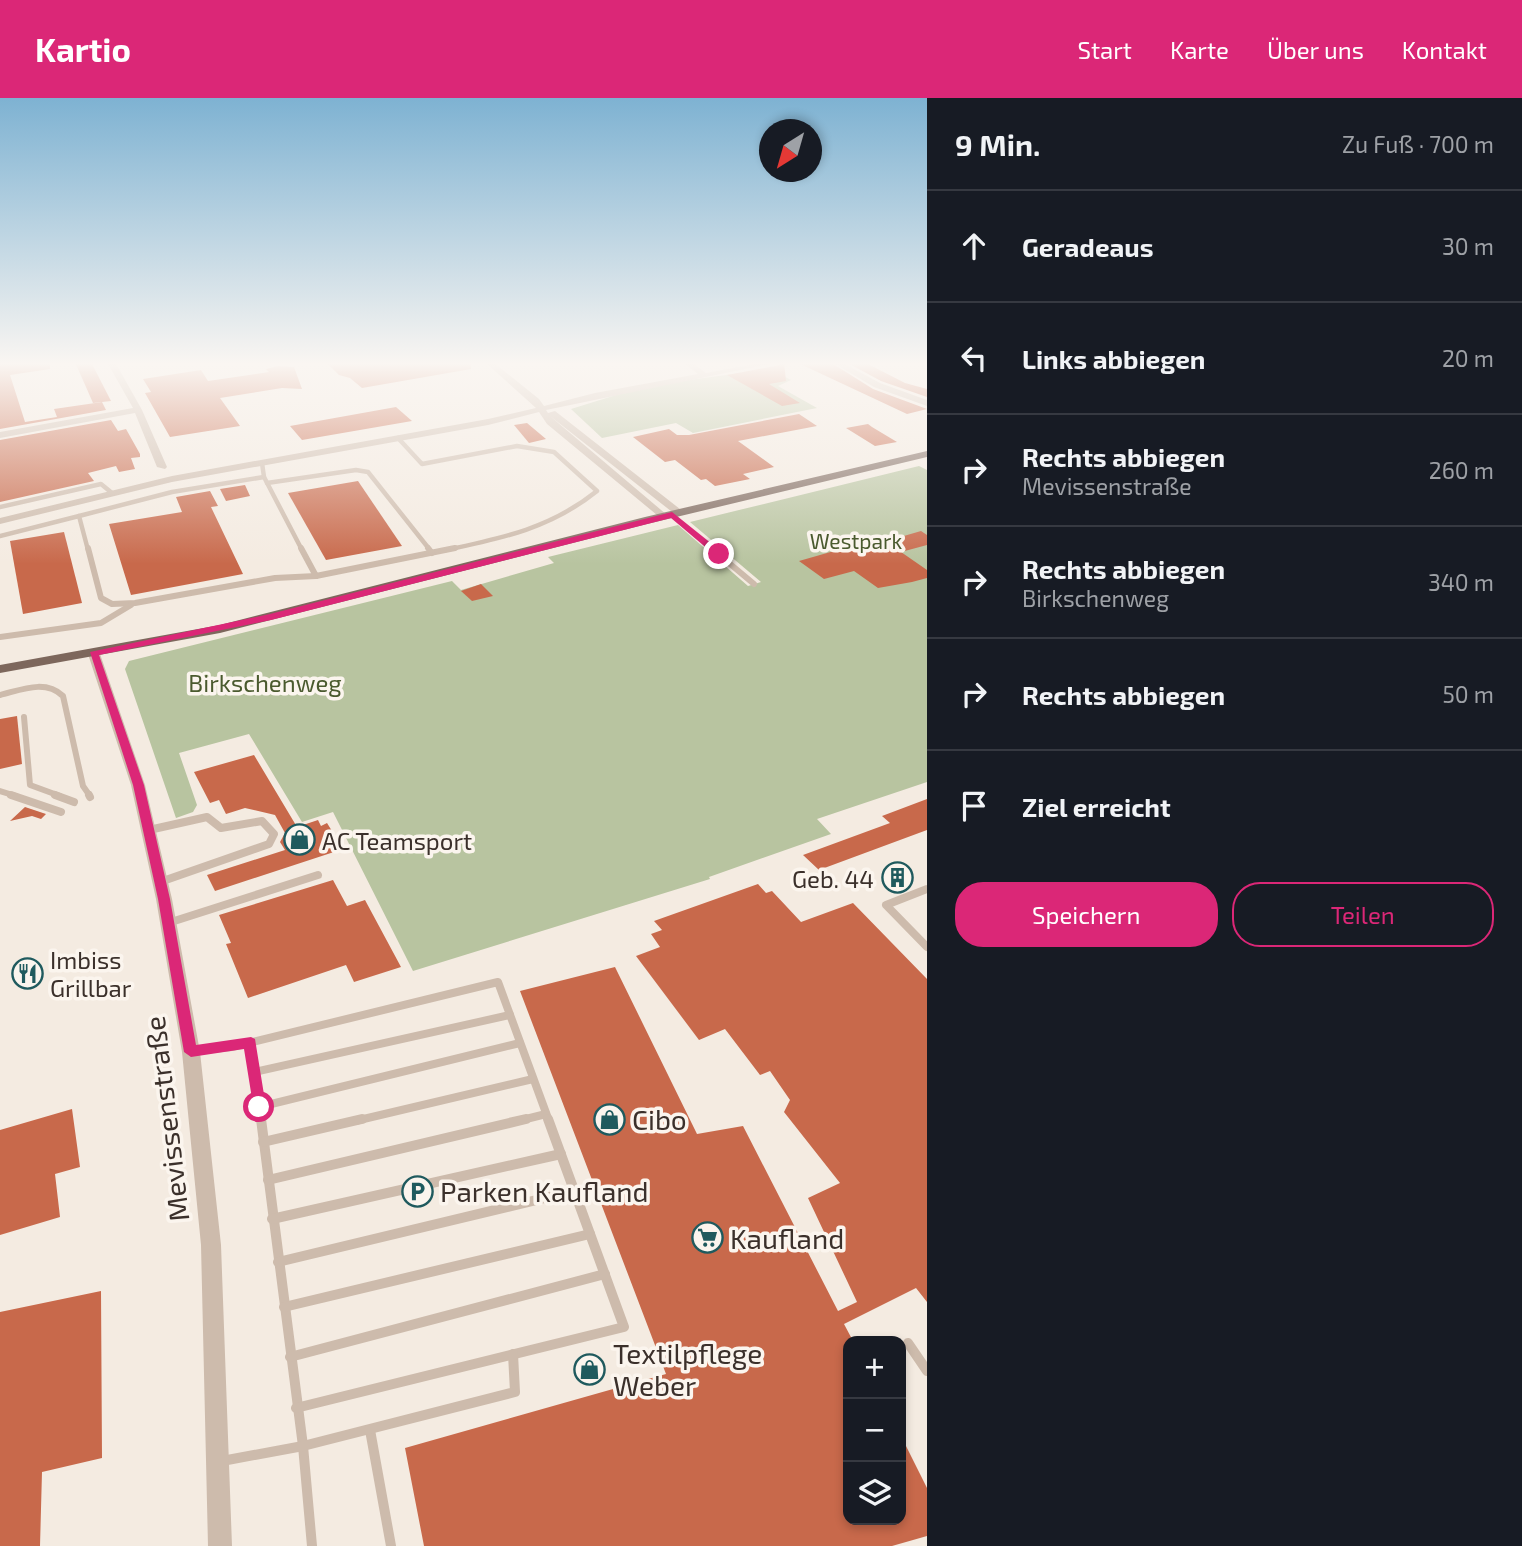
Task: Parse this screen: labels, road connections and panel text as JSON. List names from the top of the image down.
{
  "streets": {
    "street": ["Mevissenstraße"]
  },
  "parks": ["Westpark", "Birkschenweg"],
  "places": {
    "shop": ["AC Teamsport", "Cibo", "Textilpflege Weber"],
    "building": ["Geb. 44"],
    "restaurant": ["Imbiss Grillbar"],
    "parking": ["Parken Kaufland"],
    "supermarket": ["Kaufland"]
  },
  "north": "bottom left",
  "page": {
    "header": "Kartio",
    "nav": [
      "Start",
      "Karte",
      "Über uns",
      "Kontakt"
    ],
    "heading": ["9 Min.", "Zu Fuß · 700 m"],
    "list": [
      ["Geradeaus", "30 m"],
      ["Links abbiegen", "20 m"],
      ["Rechts abbiegen", "Mevissenstraße", "260 m"],
      ["Rechts abbiegen", "Birkschenweg", "340 m"],
      ["Rechts abbiegen", "50 m"],
      "Ziel erreicht"
    ],
    "buttons": ["Speichern", "Teilen"],
    "map_buttons": ["+", "−"]
  }
}
